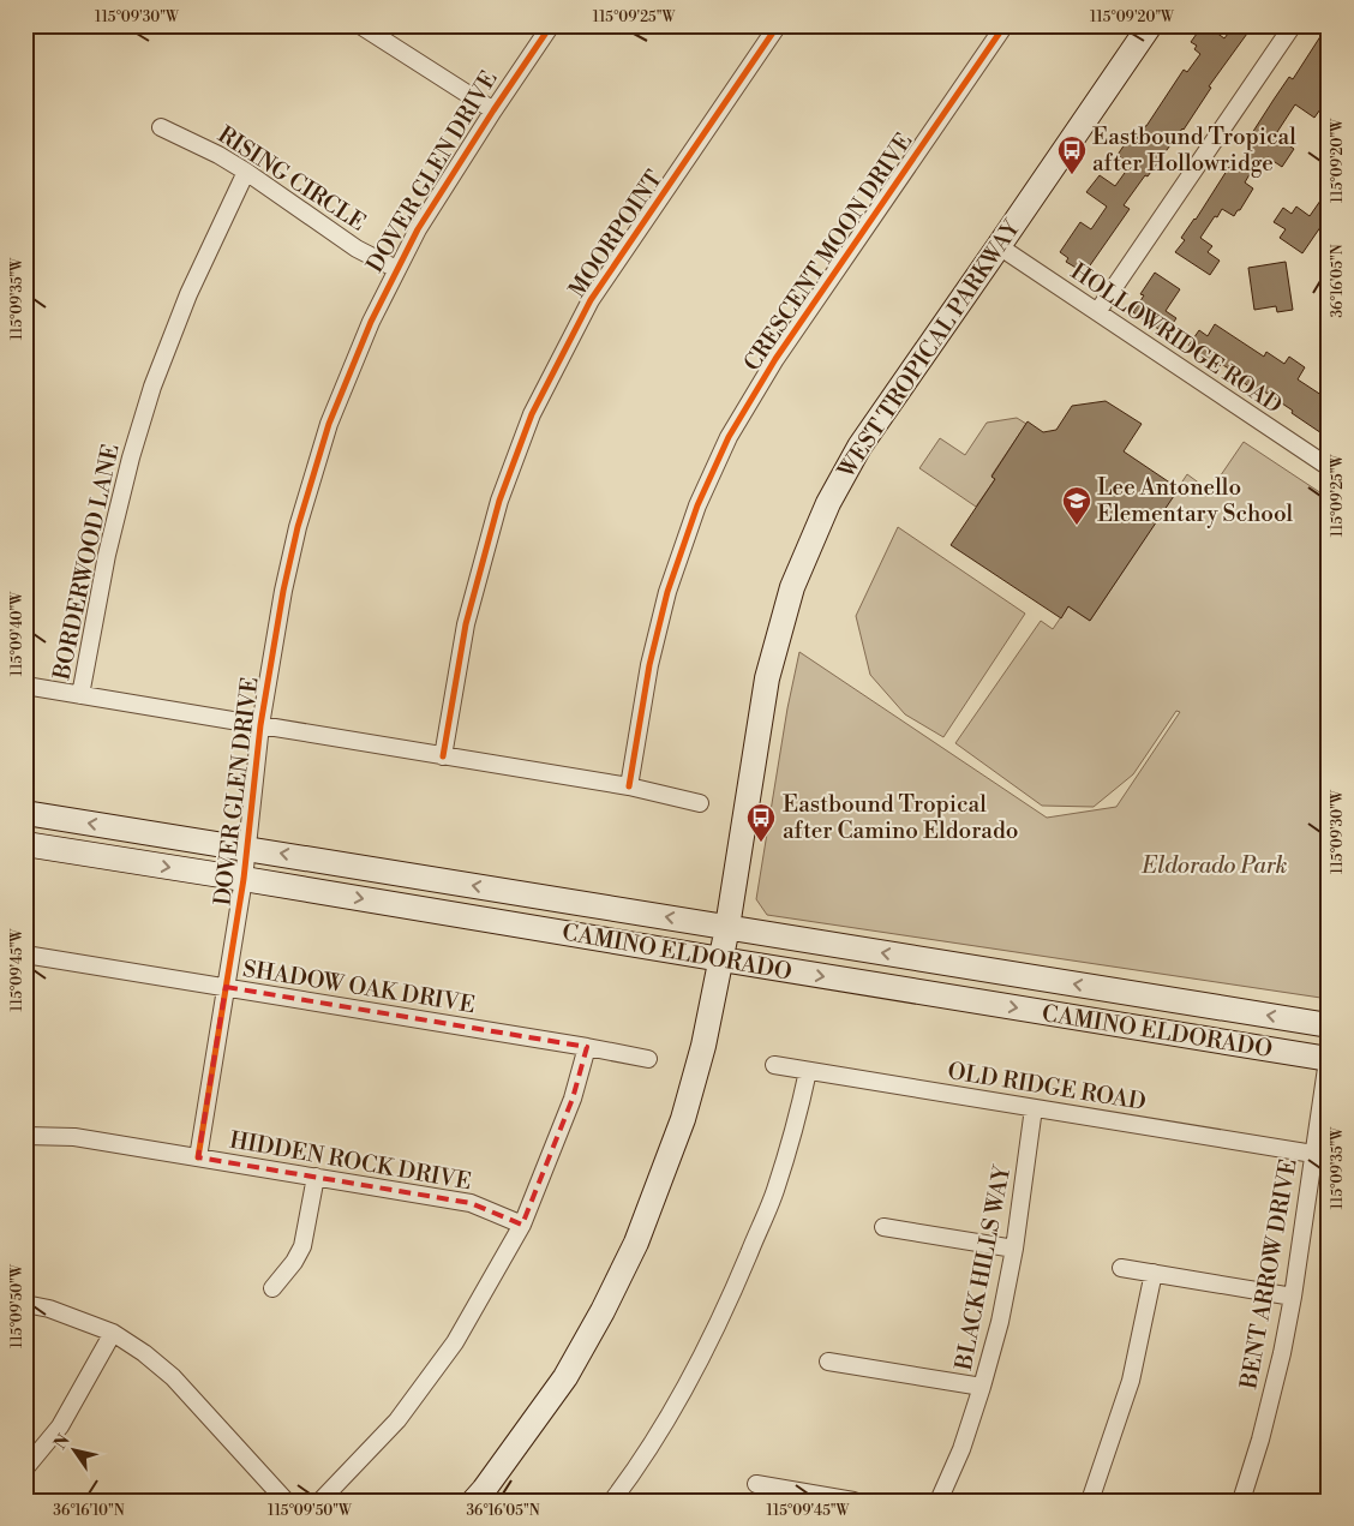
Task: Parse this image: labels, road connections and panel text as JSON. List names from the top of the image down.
{
  "streets": {
    "main road": ["WEST TROPICAL PARKWAY", "CAMINO ELDORADO"],
    "street": [
      "DOVER GLEN DRIVE",
      "RISING CIRCLE",
      "MOORPOINT",
      "CRESCENT MOON DRIVE",
      "HOLLOWRIDGE ROAD",
      "BORDERWOOD LANE",
      "SHADOW OAK DRIVE",
      "OLD RIDGE ROAD",
      "HIDDEN ROCK DRIVE",
      "BLACK HILLS WAY",
      "BENT ARROW DRIVE"
    ]
  },
  "crossings": [
    ["DOVER GLEN DRIVE", "RISING CIRCLE"],
    ["DOVER GLEN DRIVE", "CAMINO ELDORADO"],
    ["DOVER GLEN DRIVE", "SHADOW OAK DRIVE"],
    ["DOVER GLEN DRIVE", "HIDDEN ROCK DRIVE"],
    ["RISING CIRCLE", "BORDERWOOD LANE"],
    ["HOLLOWRIDGE ROAD", "WEST TROPICAL PARKWAY"],
    ["WEST TROPICAL PARKWAY", "CAMINO ELDORADO"],
    ["CAMINO ELDORADO", "BENT ARROW DRIVE"],
    ["OLD RIDGE ROAD", "BLACK HILLS WAY"],
    ["OLD RIDGE ROAD", "BENT ARROW DRIVE"]
  ],
  "parks": ["Eldorado Park"],
  "places": {
    "bus stop": ["Eastbound Tropical after Hollowridge", "Eastbound Tropical after Camino Eldorado"],
    "school or university": ["Lee Antonello Elementary School"]
  },
  "north": "top left",
  "coordinates": [
    "115°09'30\"W",
    "115°09'25\"W",
    "115°09'20\"W",
    "36°16'05\"N",
    "115°09'35\"W",
    "115°09'40\"W",
    "115°09'45\"W",
    "115°09'50\"W",
    "36°16'10\"N"
  ]
}
